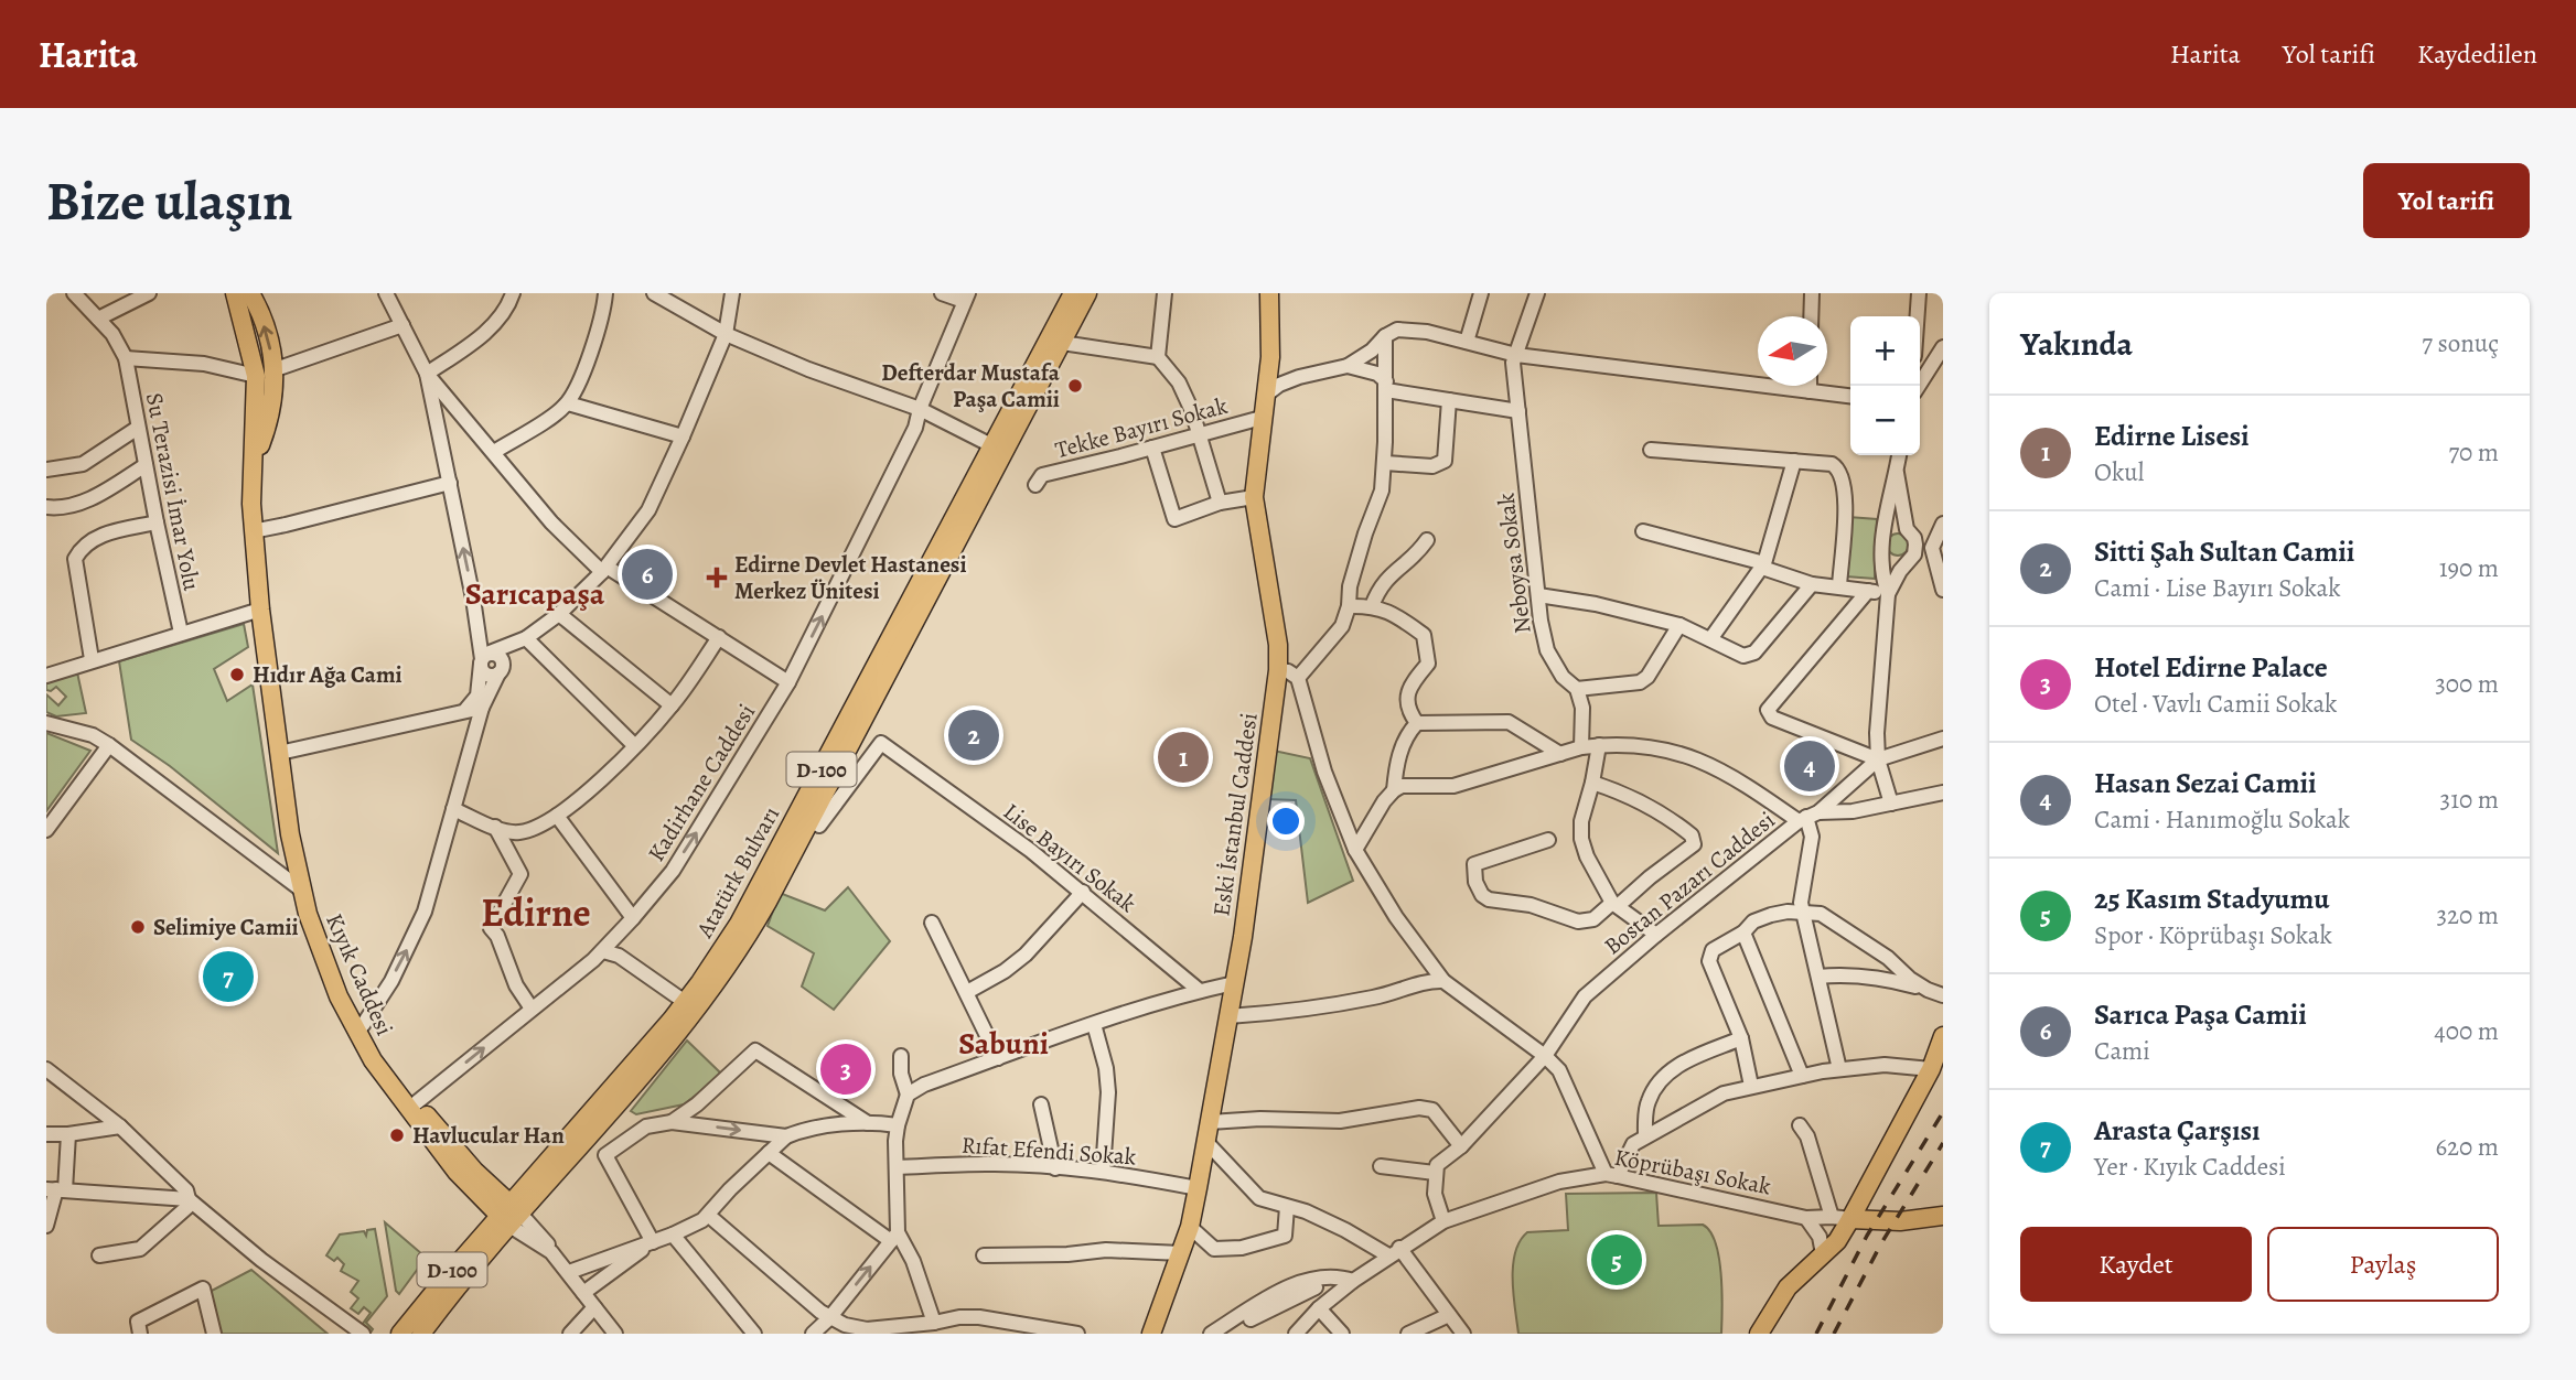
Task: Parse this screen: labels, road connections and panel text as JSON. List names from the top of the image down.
{
  "streets": {
    "main road": [
      "D-100",
      "Eski İstanbul Caddesi",
      "Atatürk Bulvarı",
      "Kıyık Caddesi"
    ],
    "street": [
      "Tekke Bayırı Sokak",
      "Su Terazisi İmar Yolu",
      "Neboysa Sokak",
      "Kadirhane Caddesi",
      "Lise Bayırı Sokak",
      "Bostan Pazarı Caddesi",
      "Rıfat Efendi Sokak",
      "Köprübaşı Sokak"
    ]
  },
  "crossings": [
    ["Tekke Bayırı Sokak", "Eski İstanbul Caddesi"],
    ["Kadirhane Caddesi", "Kıyık Caddesi"],
    ["Eski İstanbul Caddesi", "Rıfat Efendi Sokak"],
    ["Atatürk Bulvarı", "Kıyık Caddesi"]
  ],
  "districts": ["Sarıcapaşa", "Edirne", "Sabuni"],
  "places": {
    "other": [
      "Defterdar Mustafa Paşa Camii",
      "Hıdır Ağa Cami",
      "Selimiye Camii",
      "Havlucular Han"
    ],
    "health": ["Edirne Devlet Hastanesi Merkez Ünitesi"]
  },
  "north": "left",
  "page": {
    "header": "Harita",
    "nav": ["Harita", "Yol tarifi", "Kaydedilen"],
    "buttons": [
      "Yol tarifi",
      ["Kaydet", "Paylaş"]
    ],
    "title": "Bize ulaşın",
    "heading": ["Yakında", "7 sonuç"],
    "map_buttons": ["+", "−"],
    "list": [
      {
        "mark": "1",
        "name": "Edirne Lisesi",
        "note": "Okul",
        "value": "70 m"
      },
      {
        "mark": "2",
        "name": "Sitti Şah Sultan Camii",
        "note": "Cami · Lise Bayırı Sokak",
        "value": "190 m"
      },
      {
        "mark": "3",
        "name": "Hotel Edirne Palace",
        "note": "Otel · Vavlı Camii Sokak",
        "value": "300 m"
      },
      {
        "mark": "4",
        "name": "Hasan Sezai Camii",
        "note": "Cami · Hanımoğlu Sokak",
        "value": "310 m"
      },
      {
        "mark": "5",
        "name": "25 Kasım Stadyumu",
        "note": "Spor · Köprübaşı Sokak",
        "value": "320 m"
      },
      {
        "mark": "6",
        "name": "Sarıca Paşa Camii",
        "note": "Cami",
        "value": "400 m"
      },
      {
        "mark": "7",
        "name": "Arasta Çarşısı",
        "note": "Yer · Kıyık Caddesi",
        "value": "620 m"
      }
    ],
    "pins": [
      "6",
      "2",
      "1",
      "4",
      "7",
      "3",
      "5"
    ]
  }
}
